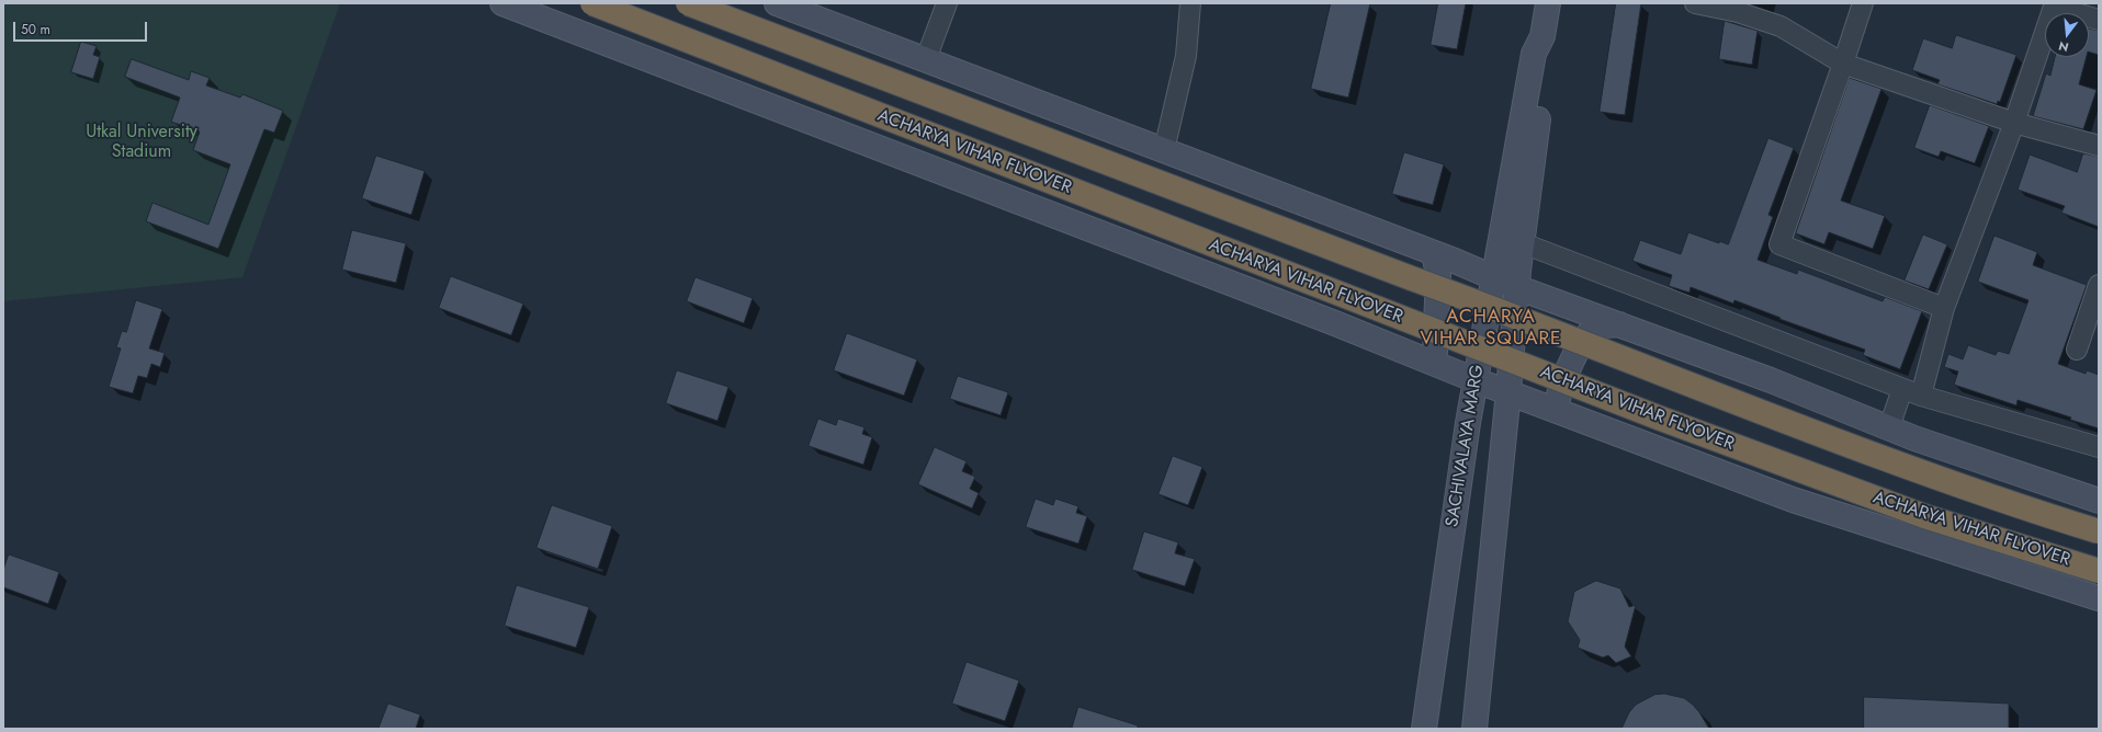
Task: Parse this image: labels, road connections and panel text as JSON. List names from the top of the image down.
{
  "streets": {
    "highway": ["ACHARYA VIHAR FLYOVER"],
    "street": ["SACHIVALAYA MARG"]
  },
  "districts": ["ACHARYA VIHAR SQUARE"],
  "parks": ["Utkal University Stadium"],
  "scale_bar": "50 m",
  "north": "bottom"
}
